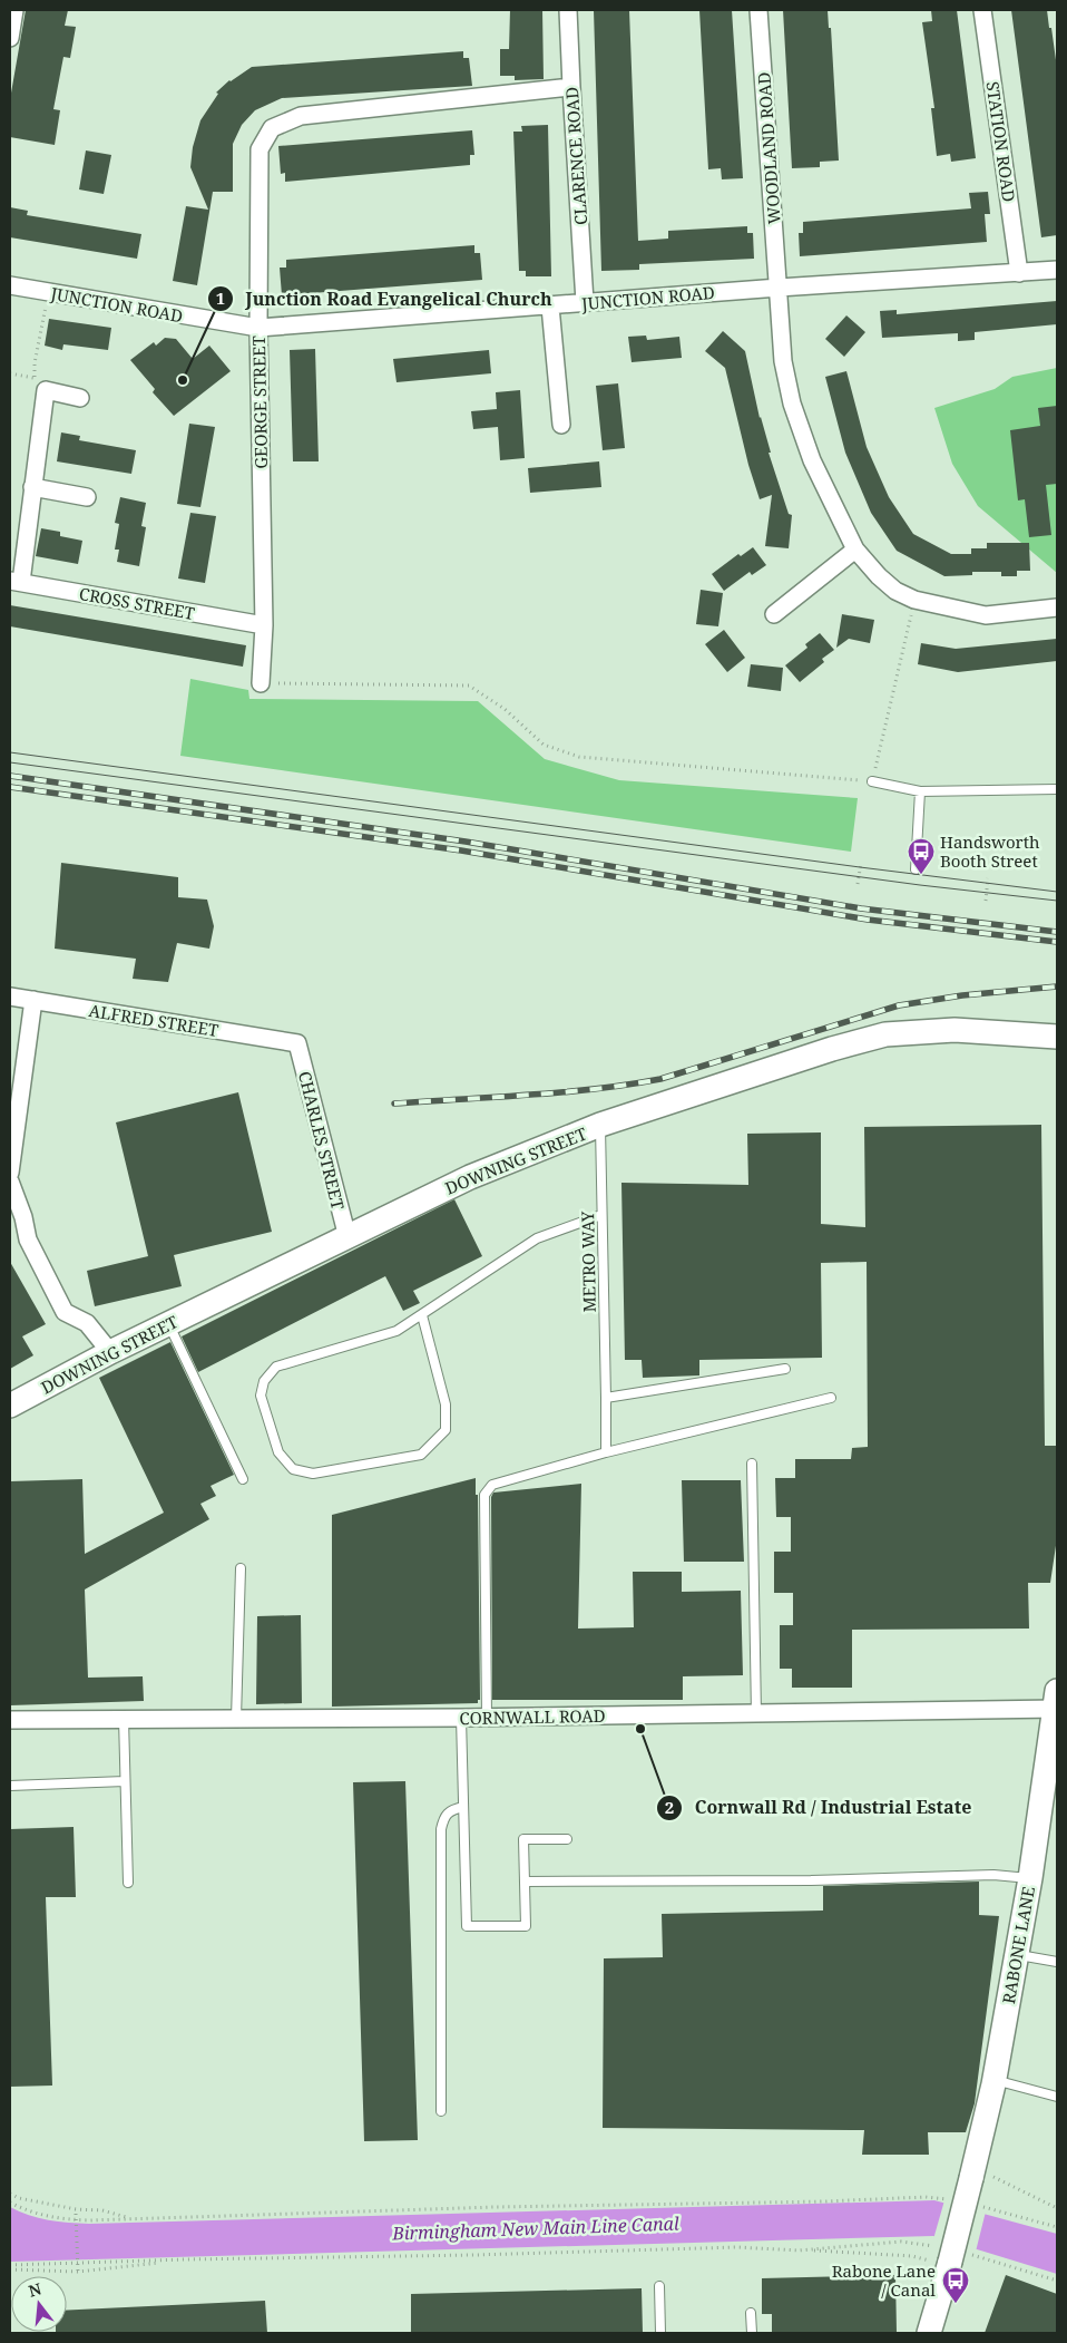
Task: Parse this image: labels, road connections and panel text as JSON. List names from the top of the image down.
{
  "streets": {
    "street": [
      "STATION ROAD",
      "WOODLAND ROAD",
      "CLARENCE ROAD",
      "JUNCTION ROAD",
      "GEORGE STREET",
      "CROSS STREET",
      "ALFRED STREET",
      "CHARLES STREET",
      "DOWNING STREET",
      "CORNWALL ROAD",
      "RABONE LANE"
    ],
    "lane": ["METRO WAY"]
  },
  "crossings": [
    ["STATION ROAD", "JUNCTION ROAD"],
    ["WOODLAND ROAD", "JUNCTION ROAD"],
    ["CLARENCE ROAD", "JUNCTION ROAD"],
    ["CLARENCE ROAD", "GEORGE STREET"],
    ["JUNCTION ROAD", "GEORGE STREET"],
    ["GEORGE STREET", "CROSS STREET"],
    ["ALFRED STREET", "CHARLES STREET"],
    ["CHARLES STREET", "DOWNING STREET"],
    ["DOWNING STREET", "METRO WAY"],
    ["CORNWALL ROAD", "RABONE LANE"]
  ],
  "water": ["Birmingham New Main Line Canal"],
  "places": {
    "other": ["Junction Road Evangelical Church", "Cornwall Rd / Industrial Estate"],
    "bus stop": ["Handsworth Booth Street", "Rabone Lane / Canal"]
  },
  "north": "top"
}
